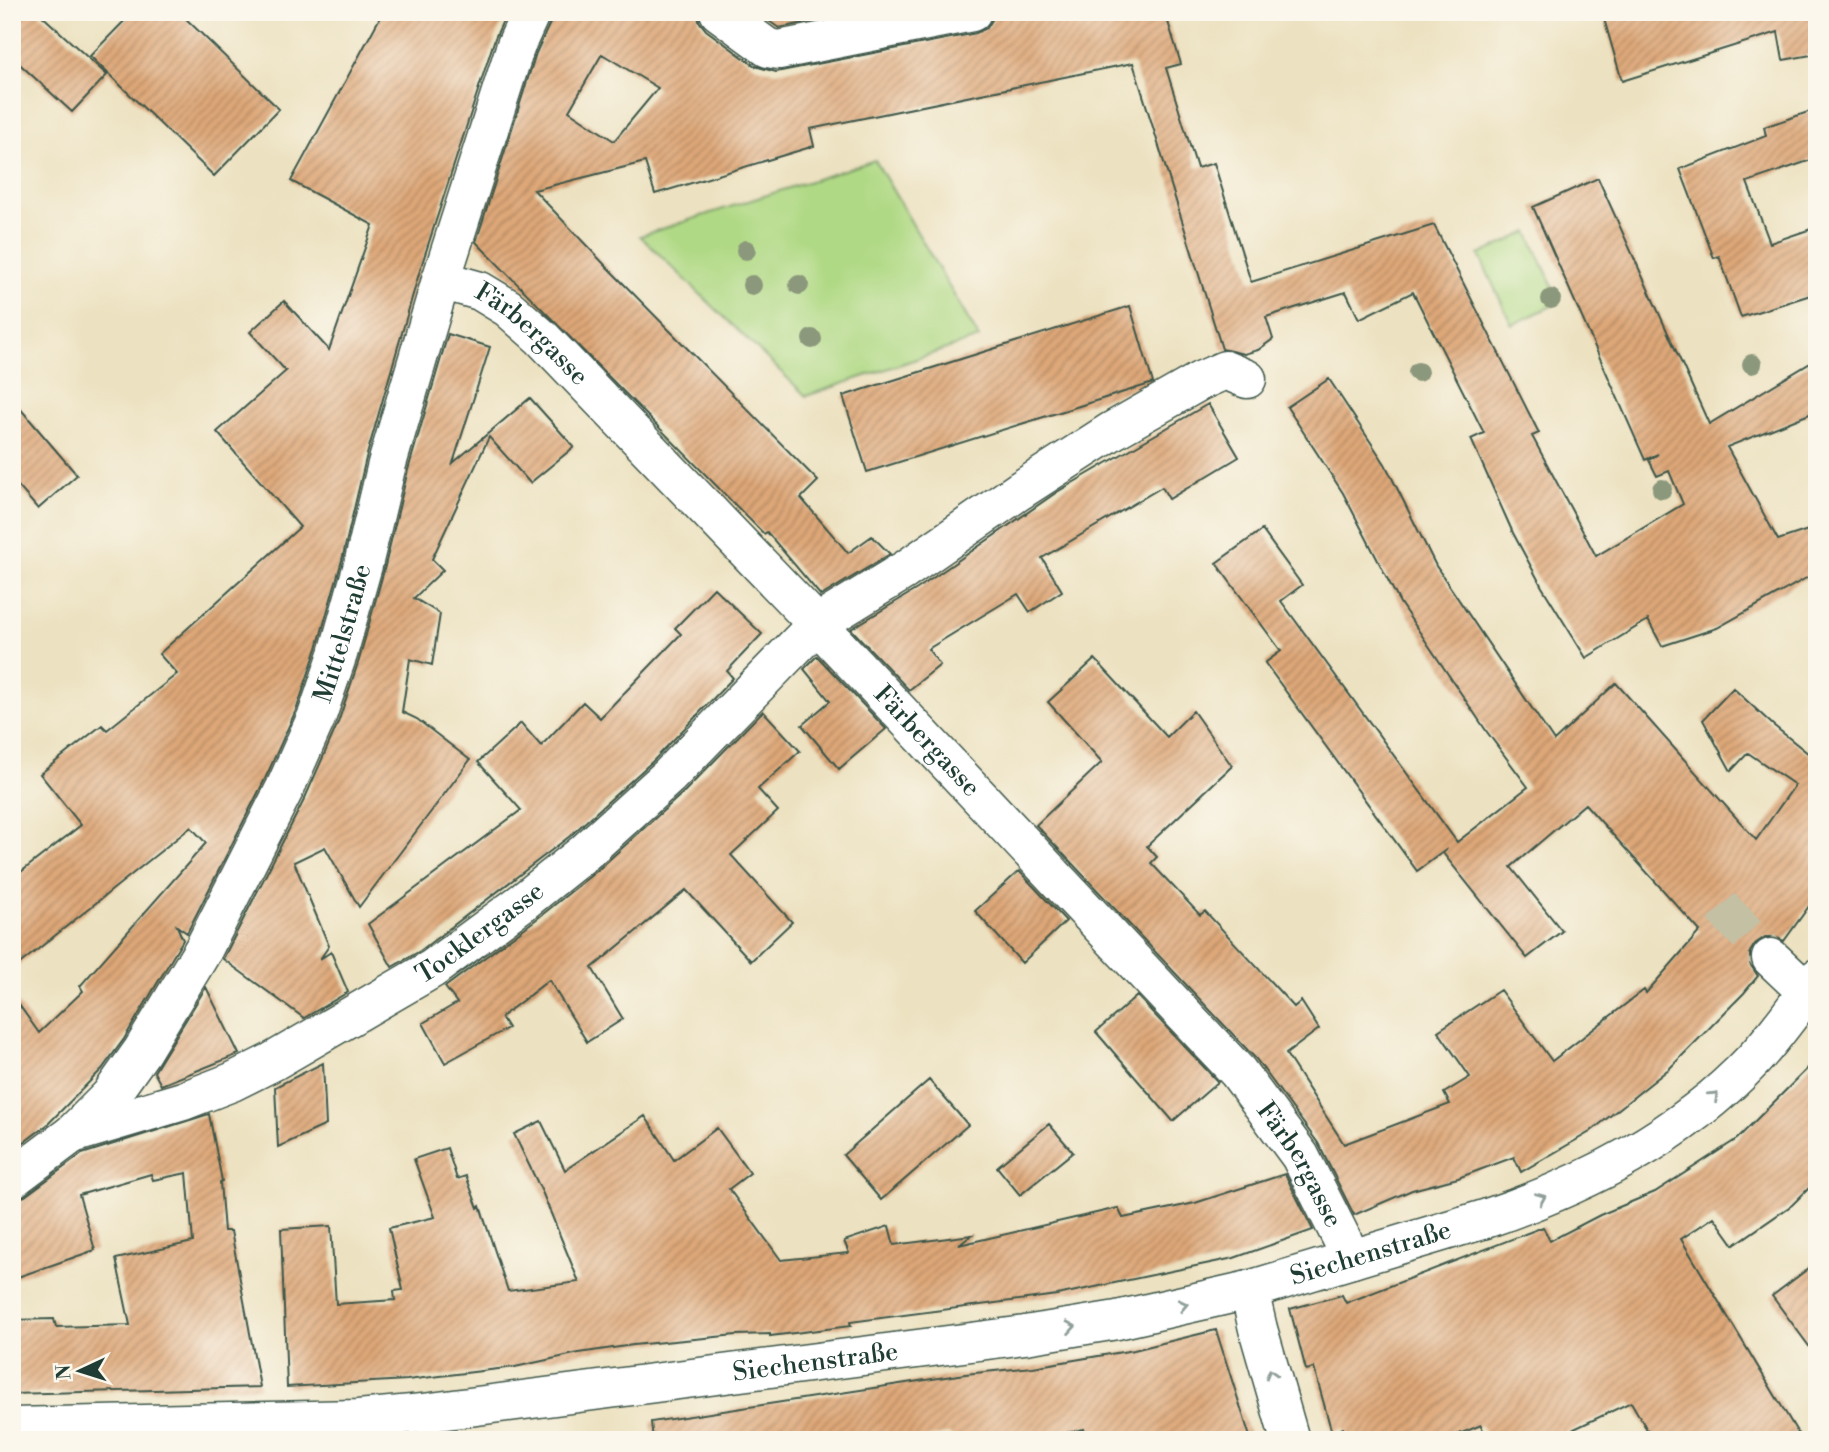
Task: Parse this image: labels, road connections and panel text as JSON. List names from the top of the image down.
{
  "streets": {
    "street": [
      "Färbergasse",
      "Mittelstraße",
      "Tocklergasse",
      "Siechenstraße"
    ]
  },
  "crossings": [
    ["Färbergasse", "Mittelstraße"],
    ["Färbergasse", "Tocklergasse"],
    ["Färbergasse", "Siechenstraße"],
    ["Mittelstraße", "Tocklergasse"]
  ],
  "one_way": ["Siechenstraße"],
  "north": "left"
}
